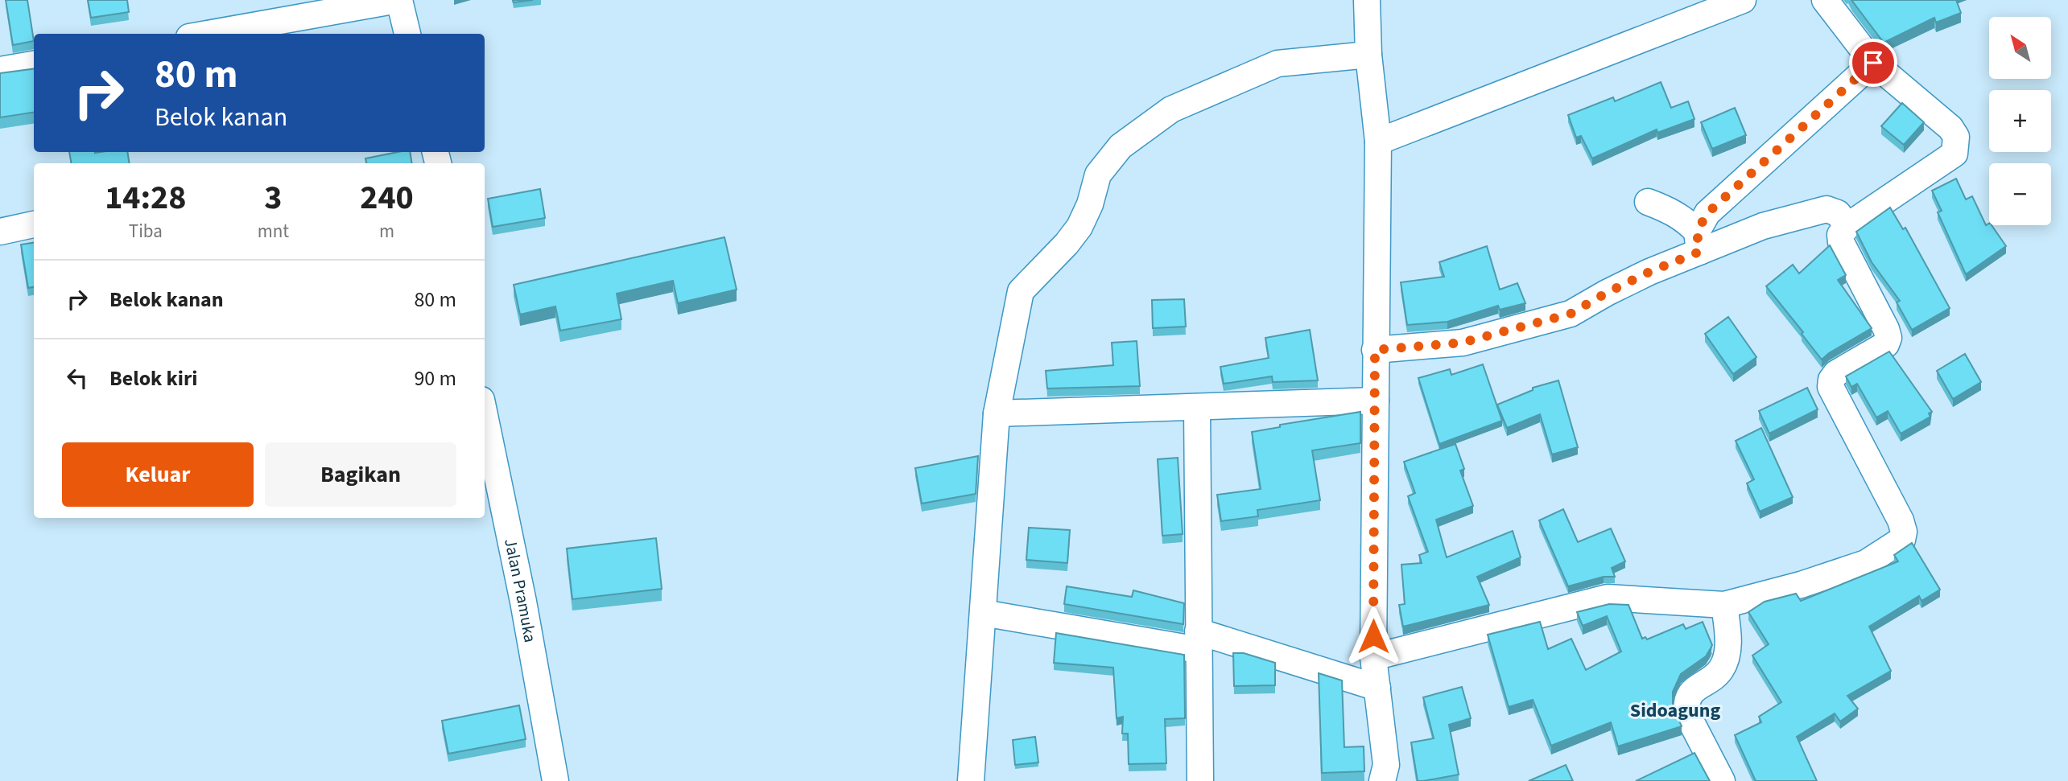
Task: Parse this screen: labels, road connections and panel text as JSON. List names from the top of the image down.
{
  "streets": {
    "street": ["Jalan Pramuka"]
  },
  "districts": ["Sidoagung"],
  "north": "top left",
  "page": {
    "map_buttons": ["+", "−"],
    "turn": ["80 m", "Belok kanan"],
    "eta": [
      "14:28",
      "Tiba",
      "3",
      "mnt",
      "240",
      "m"
    ],
    "list": [
      {
        "name": "Belok kanan",
        "value": "80 m"
      },
      {
        "name": "Belok kiri",
        "value": "90 m"
      }
    ],
    "buttons": ["Keluar", "Bagikan"]
  }
}
